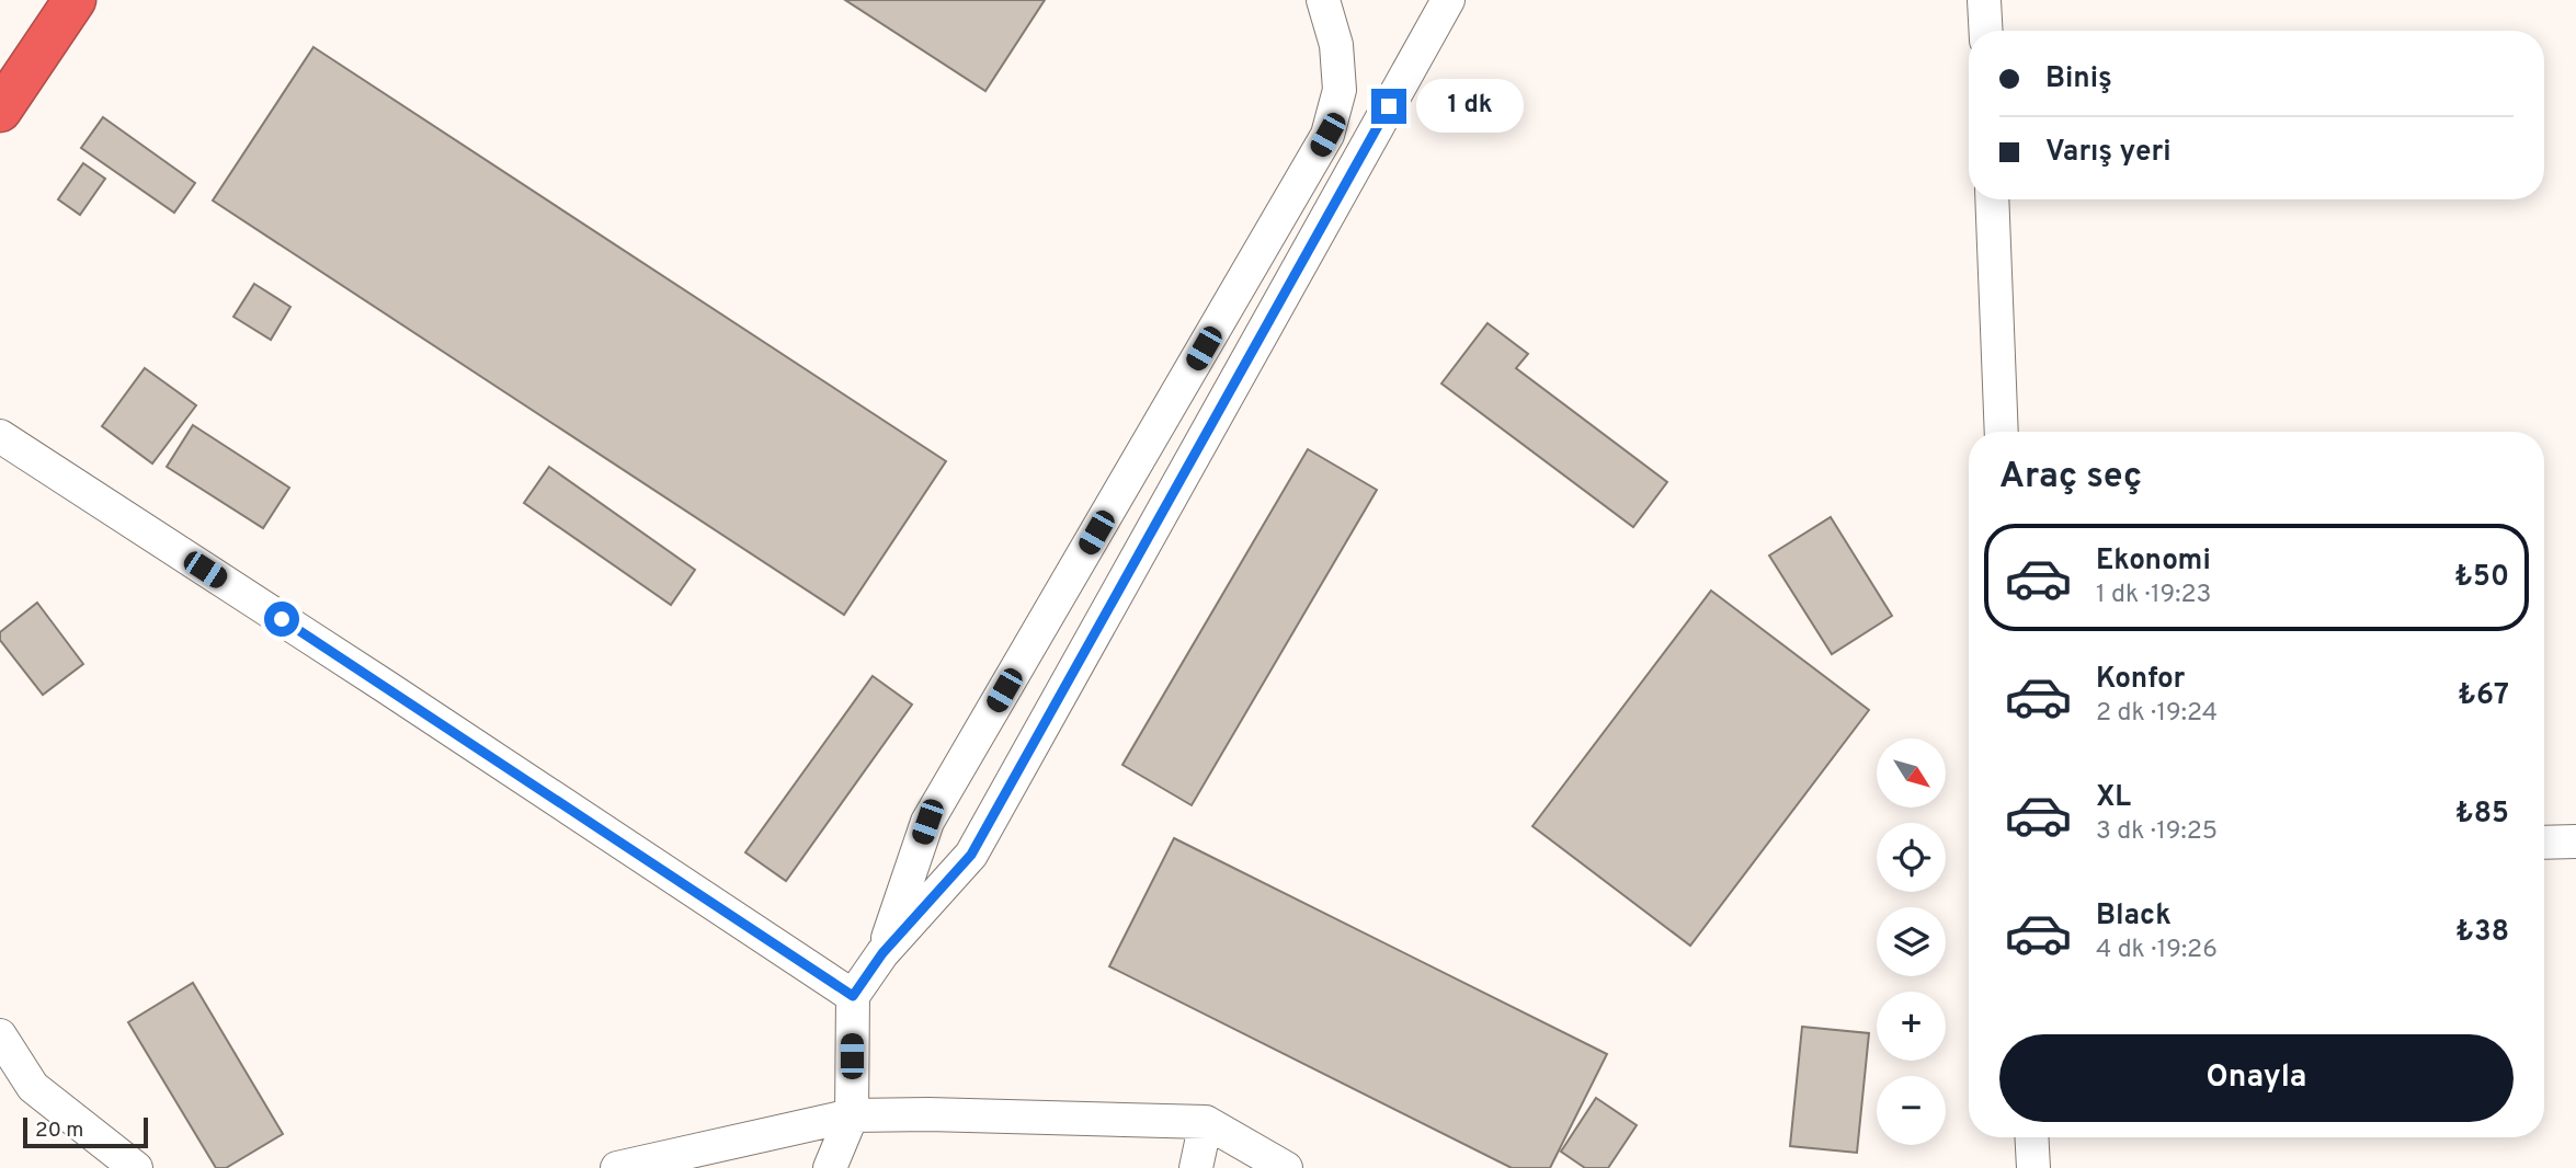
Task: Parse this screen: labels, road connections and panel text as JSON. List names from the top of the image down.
{
  "scale_bar": "20 m",
  "north": "bottom right",
  "page": {
    "banner": ["Biniş", "Varış yeri"],
    "bubble": "1 dk",
    "heading": "Araç seç",
    "list": [
      {
        "name": "Ekonomi",
        "note": "1 dk · 19:23",
        "value": "₺50"
      },
      {
        "name": "Konfor",
        "note": "2 dk · 19:24",
        "value": "₺67"
      },
      {
        "name": "XL",
        "note": "3 dk · 19:25",
        "value": "₺85"
      },
      {
        "name": "Black",
        "note": "4 dk · 19:26",
        "value": "₺38"
      }
    ],
    "map_buttons": ["+", "−"],
    "buttons": "Onayla",
    "scale": "20 m"
  }
}
